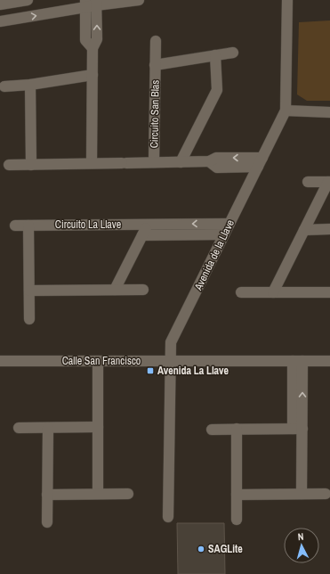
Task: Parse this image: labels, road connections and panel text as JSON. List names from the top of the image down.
{
  "streets": {
    "street": [
      "Circuito San Blas",
      "Circuito La Llave",
      "Avenida de la Llave",
      "Calle San Francisco"
    ]
  },
  "crossings": [
    ["Circuito San Blas", "Avenida de la Llave"],
    ["Circuito La Llave", "Avenida de la Llave"],
    ["Avenida de la Llave", "Calle San Francisco"]
  ],
  "places": {
    "transit": ["Avenida La Llave"],
    "other": ["SAGLite"]
  },
  "north": "top"
}
